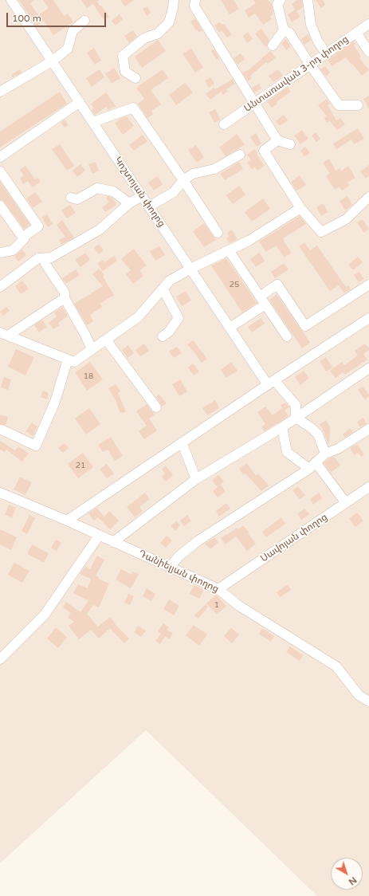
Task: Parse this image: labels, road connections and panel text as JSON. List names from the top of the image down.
{
  "streets": {
    "street": [
      "Անտառավան 3-րդ փողոց",
      "Կոշտոյան փողոց",
      "Սավոյան փողոց",
      "Դանիելյան փողոց"
    ]
  },
  "crossings": [
    ["Սավոյան փողոց", "Դանիելյան փողոց"]
  ],
  "house_numbers": [
    "25",
    "18",
    "21",
    "1"
  ],
  "scale_bar": "100 m",
  "north": "bottom right"
}
